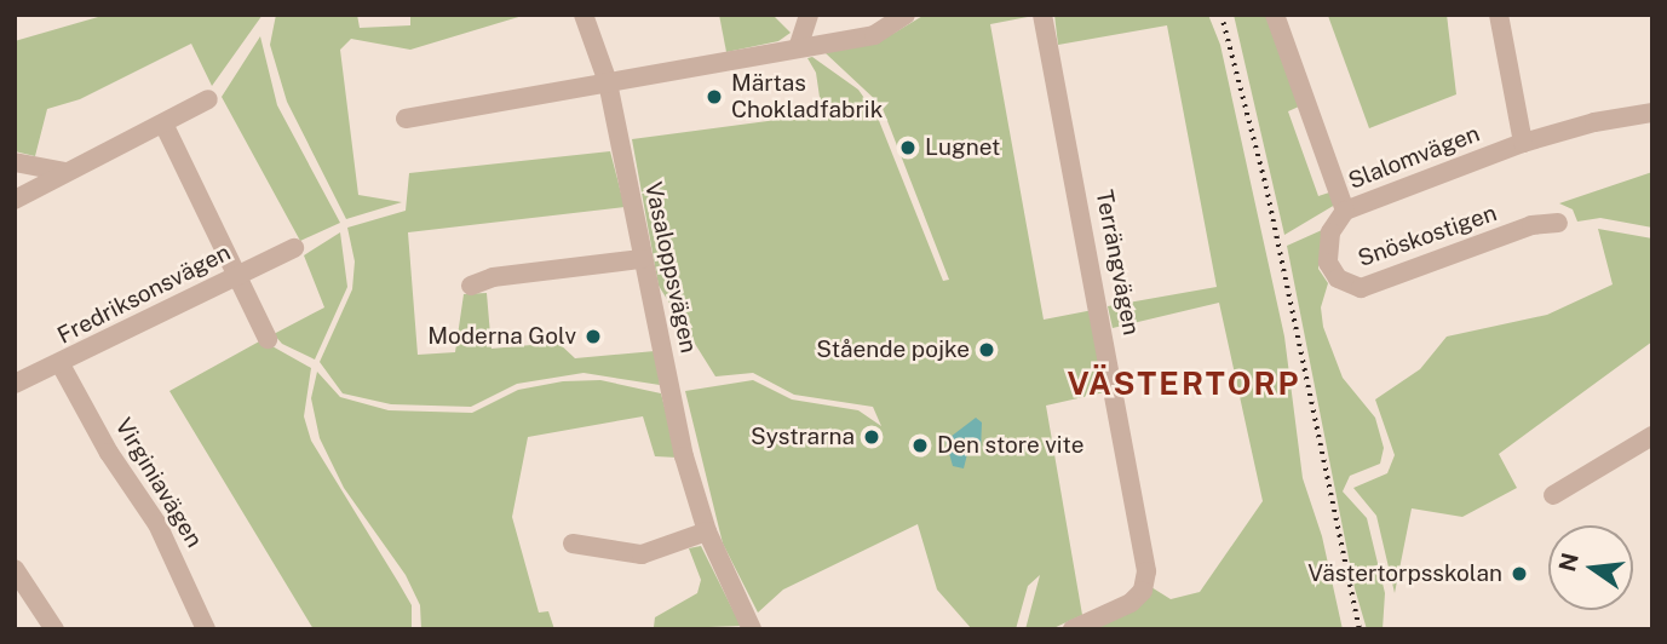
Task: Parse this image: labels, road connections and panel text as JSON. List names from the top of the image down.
{
  "streets": {
    "street": [
      "Slalomvägen",
      "Snöskostigen",
      "Terrängvägen",
      "Vasaloppsvägen",
      "Fredriksonsvägen",
      "Virginiavägen"
    ]
  },
  "crossings": [
    ["Slalomvägen", "Snöskostigen"],
    ["Fredriksonsvägen", "Virginiavägen"]
  ],
  "districts": ["VÄSTERTORP"],
  "places": [
    "Märtas Chokladfabrik",
    "Lugnet",
    "Moderna Golv",
    "Stående pojke",
    "Systrarna",
    "Den store vite",
    "Västertorpsskolan"
  ],
  "north": "left"
}
